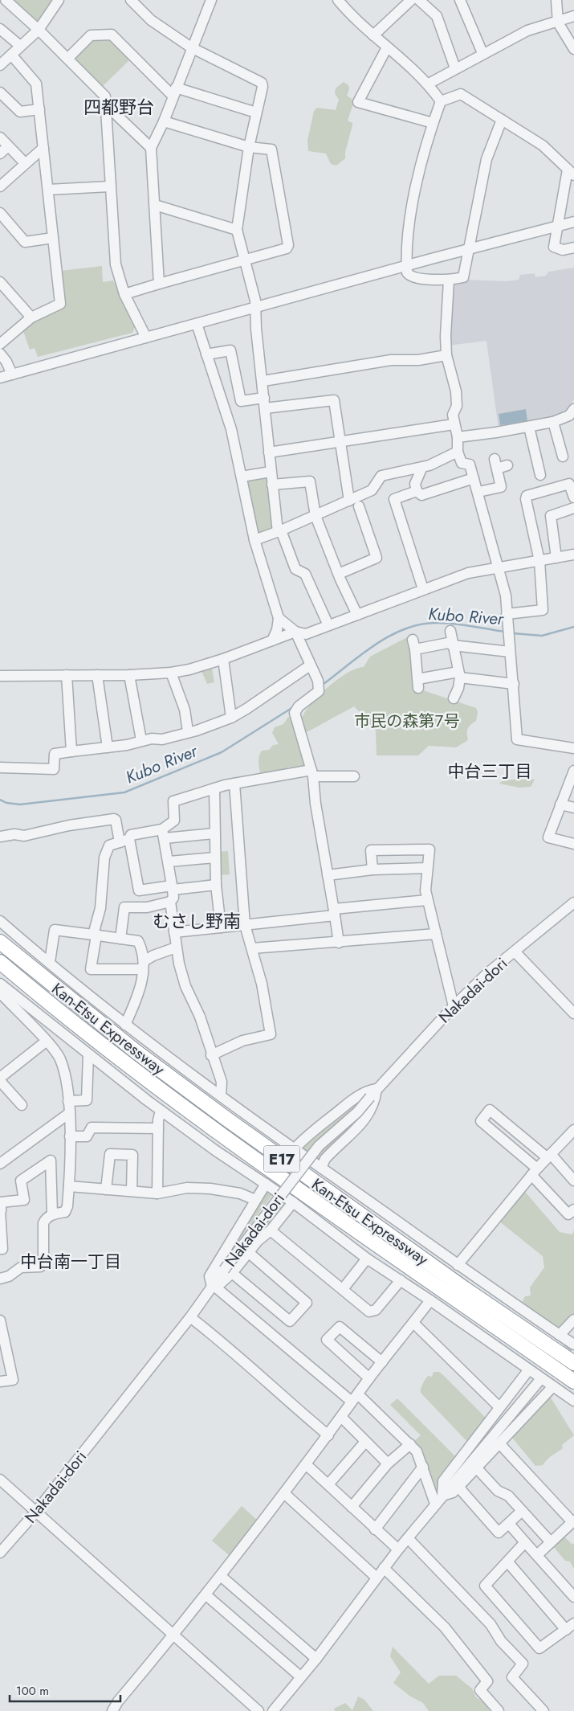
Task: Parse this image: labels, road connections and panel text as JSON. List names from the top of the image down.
{
  "streets": {
    "highway": ["Kan-Etsu Expressway", "E17"],
    "street": ["Nakadai-dori"]
  },
  "districts": [
    "四都野台",
    "中台三丁目",
    "むさし野南",
    "中台南一丁目"
  ],
  "water": ["Kubo River"],
  "parks": ["市民の森第７号"],
  "scale_bar": "100 m"
}
